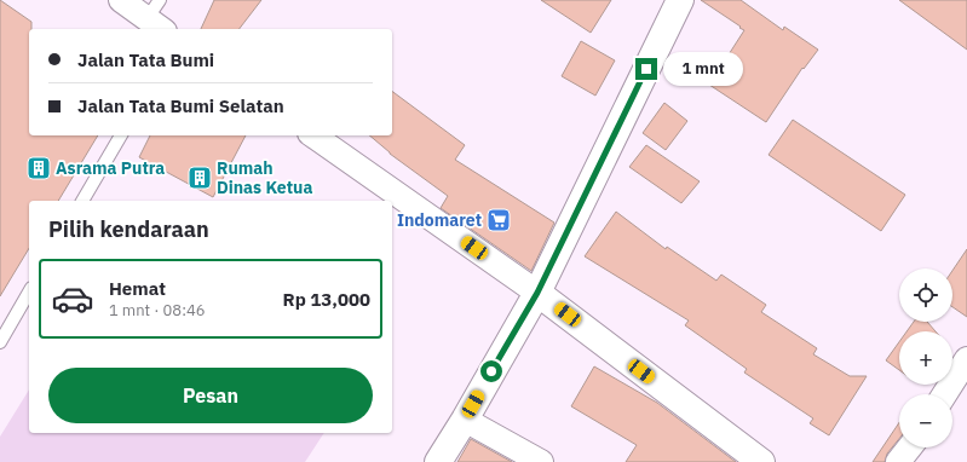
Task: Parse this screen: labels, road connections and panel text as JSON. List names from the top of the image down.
{
  "places": {
    "building": ["Asrama Putra", "Rumah Dinas Ketua"],
    "supermarket": ["Indomaret"]
  },
  "page": {
    "banner": ["Jalan Tata Bumi", "Jalan Tata Bumi Selatan"],
    "bubble": "1 mnt",
    "heading": "Pilih kendaraan",
    "list": [
      {
        "name": "Hemat",
        "note": "1 mnt · 08:46",
        "value": "Rp 13,000"
      }
    ],
    "map_buttons": ["+", "−"],
    "buttons": "Pesan"
  }
}
